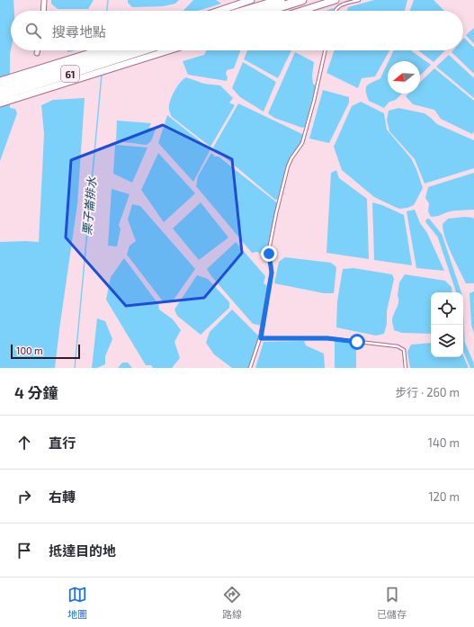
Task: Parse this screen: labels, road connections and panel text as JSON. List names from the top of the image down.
{
  "streets": {
    "highway": ["61"]
  },
  "water": ["栗子崙排水"],
  "scale_bar": "100 m",
  "north": "left",
  "page": {
    "search": "搜尋地點",
    "scale": "100 m",
    "heading": ["4 分鐘", "步行 · 260 m"],
    "list": [
      ["直行", "140 m"],
      ["右轉", "120 m"],
      "抵達目的地"
    ],
    "nav": ["地圖", "路線", "已儲存"]
  }
}
